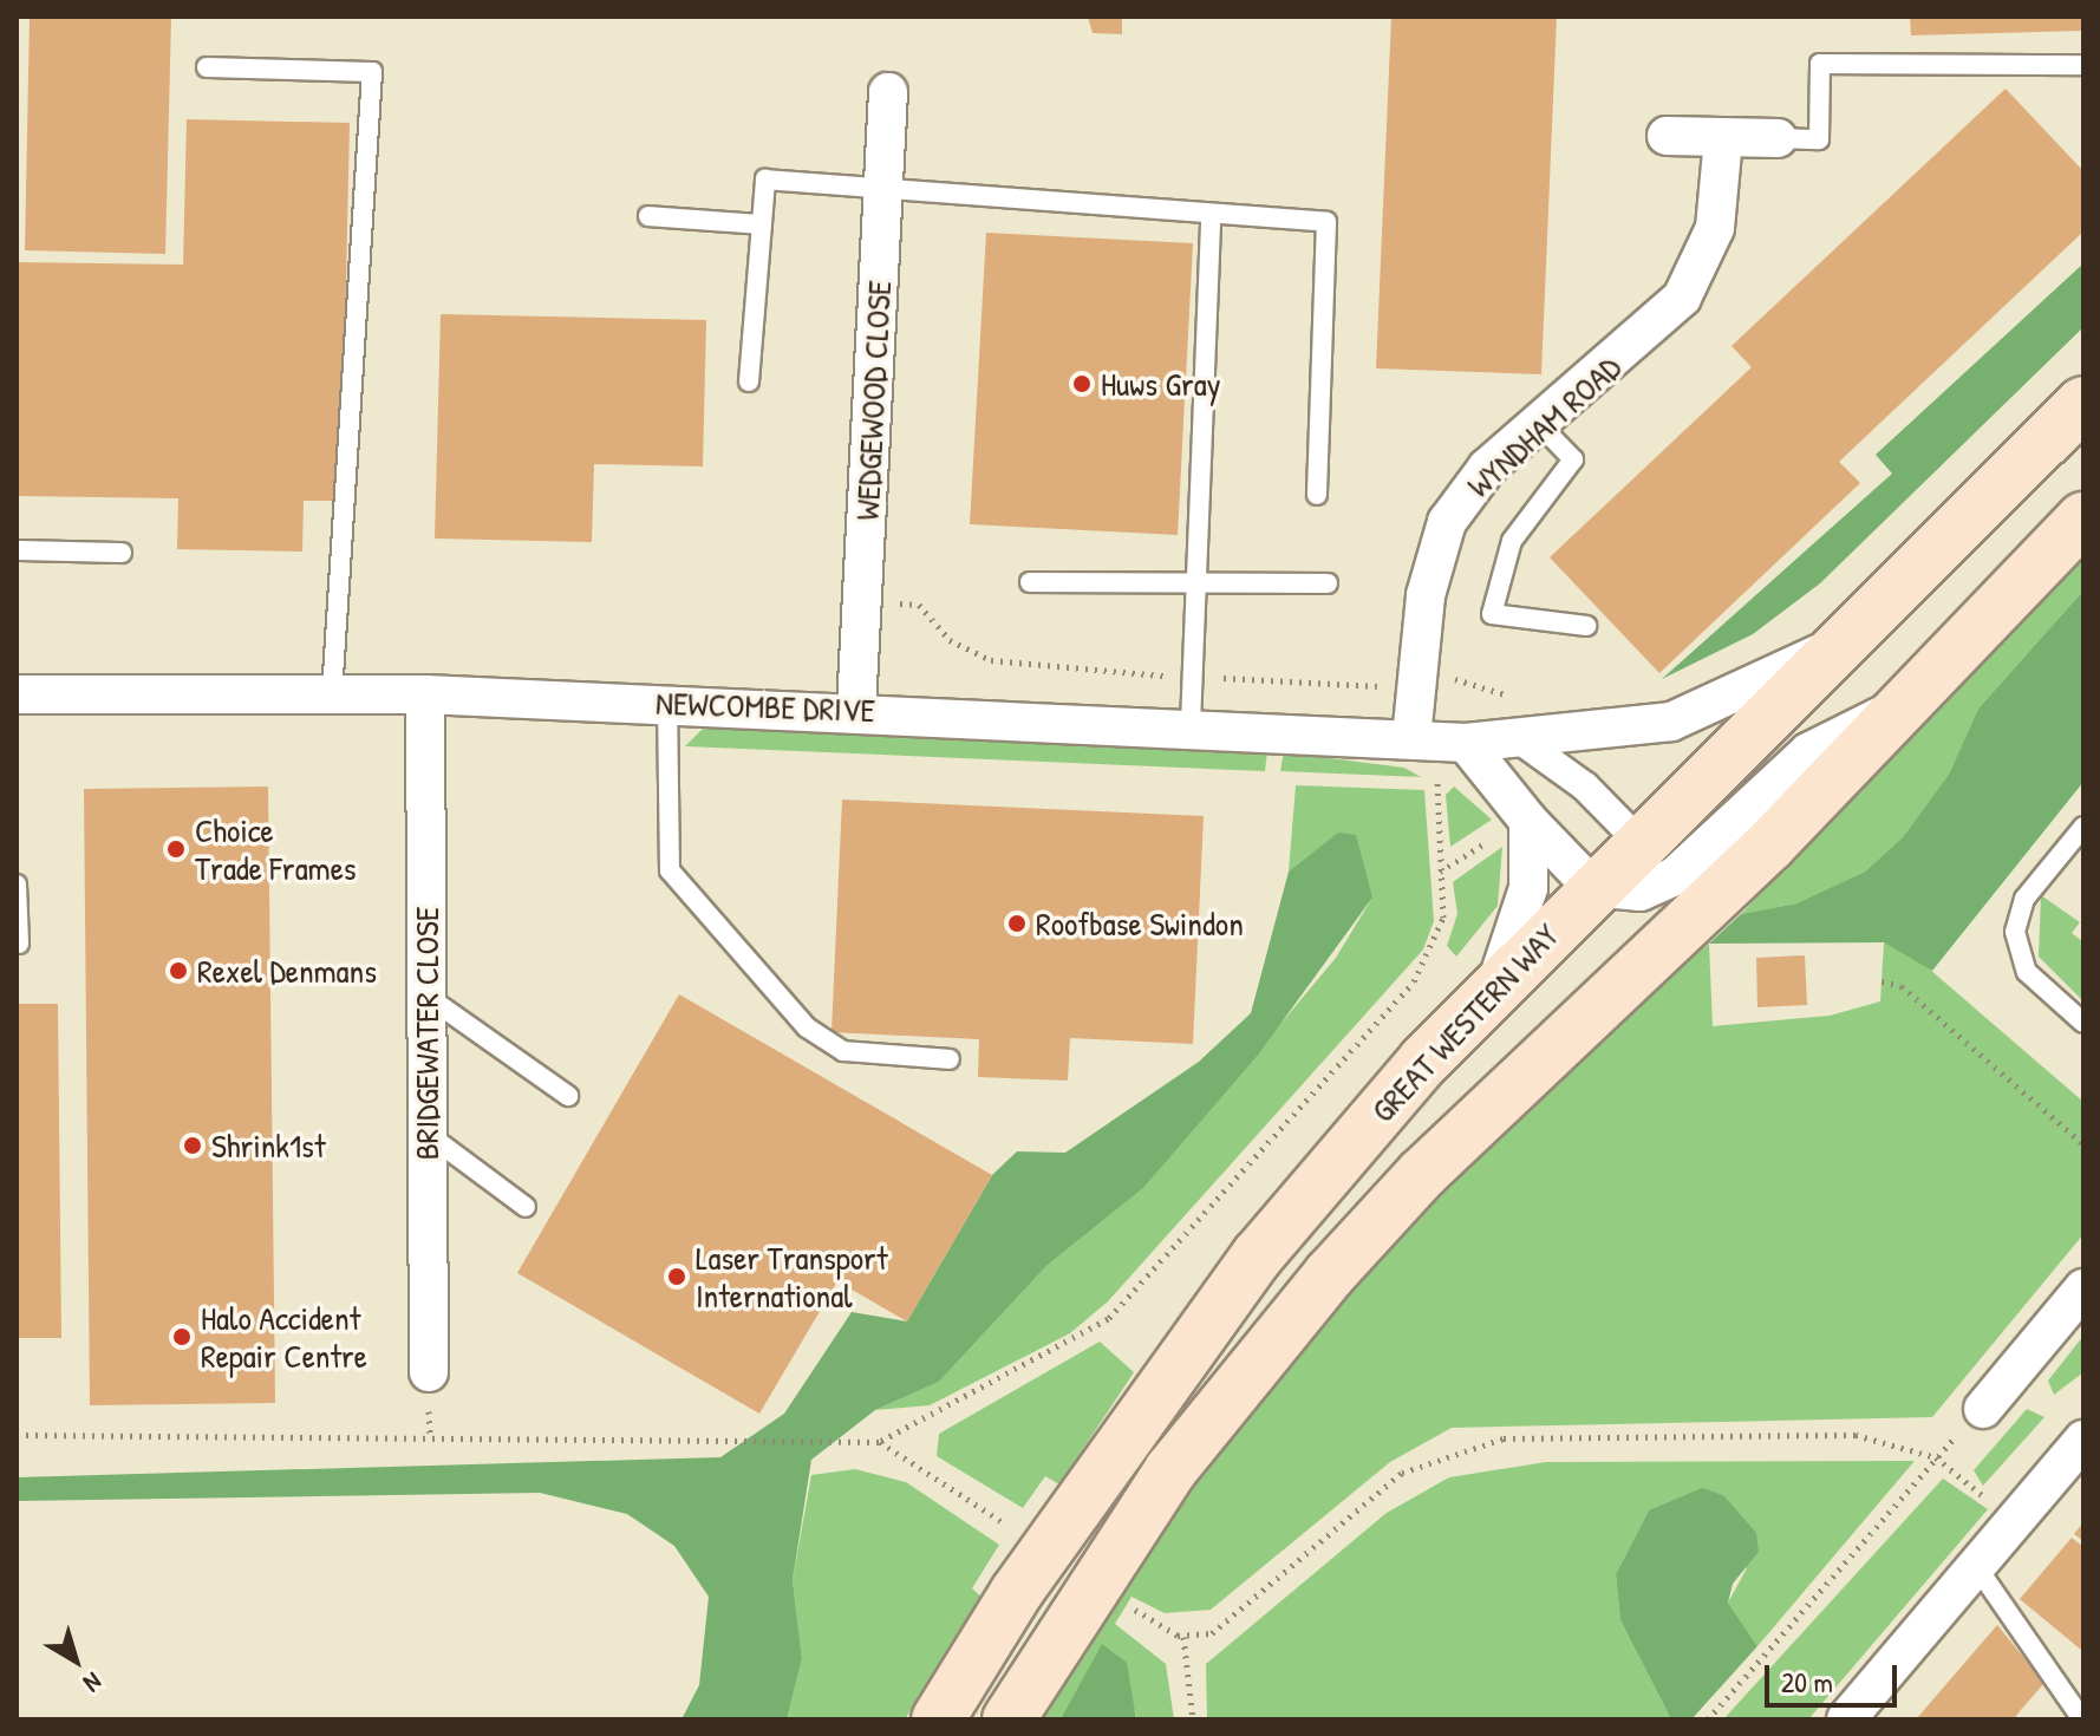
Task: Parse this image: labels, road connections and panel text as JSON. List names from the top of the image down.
{
  "streets": {
    "main road": ["GREAT WESTERN WAY"],
    "street": [
      "WEDGEWOOD CLOSE",
      "WYNDHAM ROAD",
      "NEWCOMBE DRIVE",
      "BRIDGEWATER CLOSE"
    ]
  },
  "crossings": [
    ["WEDGEWOOD CLOSE", "NEWCOMBE DRIVE"],
    ["WYNDHAM ROAD", "NEWCOMBE DRIVE"],
    ["NEWCOMBE DRIVE", "GREAT WESTERN WAY"],
    ["NEWCOMBE DRIVE", "BRIDGEWATER CLOSE"]
  ],
  "places": [
    "Huws Gray",
    "Choice Trade Frames",
    "Roofbase Swindon",
    "Rexel Denmans",
    "Shrink1st",
    "Laser Transport International",
    "Halo Accident Repair Centre"
  ],
  "scale_bar": "20 m",
  "north": "bottom right"
}
